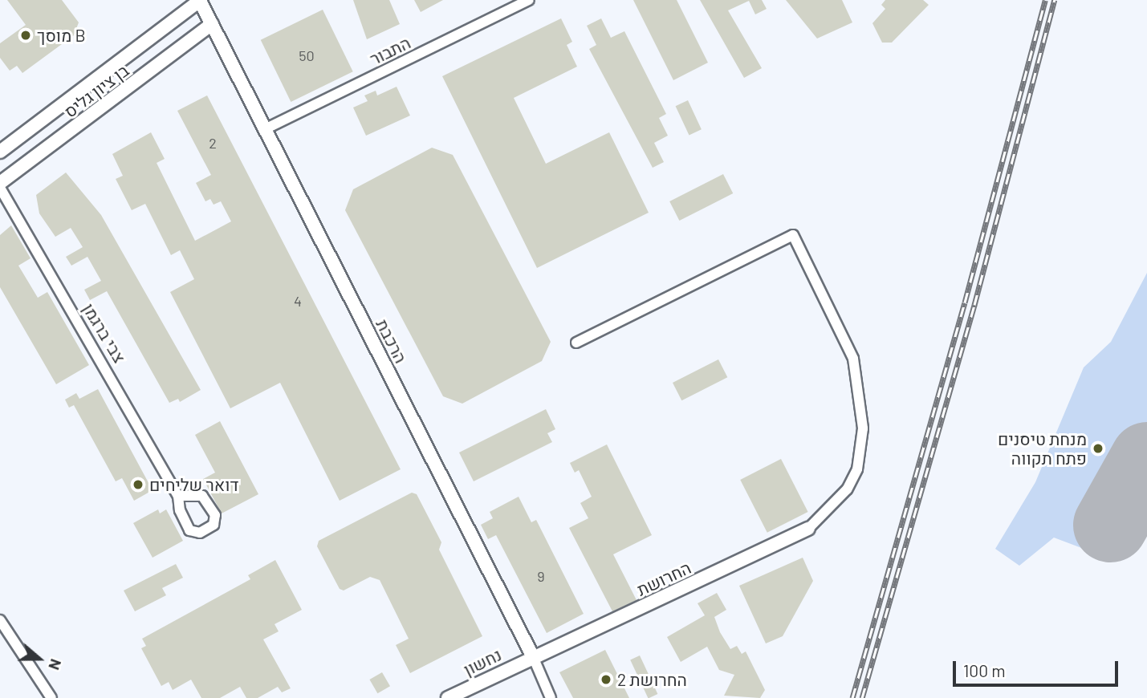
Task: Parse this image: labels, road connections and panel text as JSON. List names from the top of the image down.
{
  "streets": {
    "street": [
      "התבור",
      "בן ציון גליס",
      "צבי ברגמן",
      "הרכבת",
      "החרושת",
      "נחשון"
    ]
  },
  "crossings": [
    ["התבור", "הרכבת"],
    ["בן ציון גליס", "הרכבת"],
    ["הרכבת", "החרושת"],
    ["הרכבת", "נחשון"],
    ["החרושת", "נחשון"]
  ],
  "places": [
    "מוסך B",
    "מנחת טיסנים פתח תקווה",
    "דואר שליחים",
    "החרושת 2"
  ],
  "house_numbers": [
    "50",
    "2",
    "4",
    "9"
  ],
  "scale_bar": "100 m",
  "north": "right"
}
